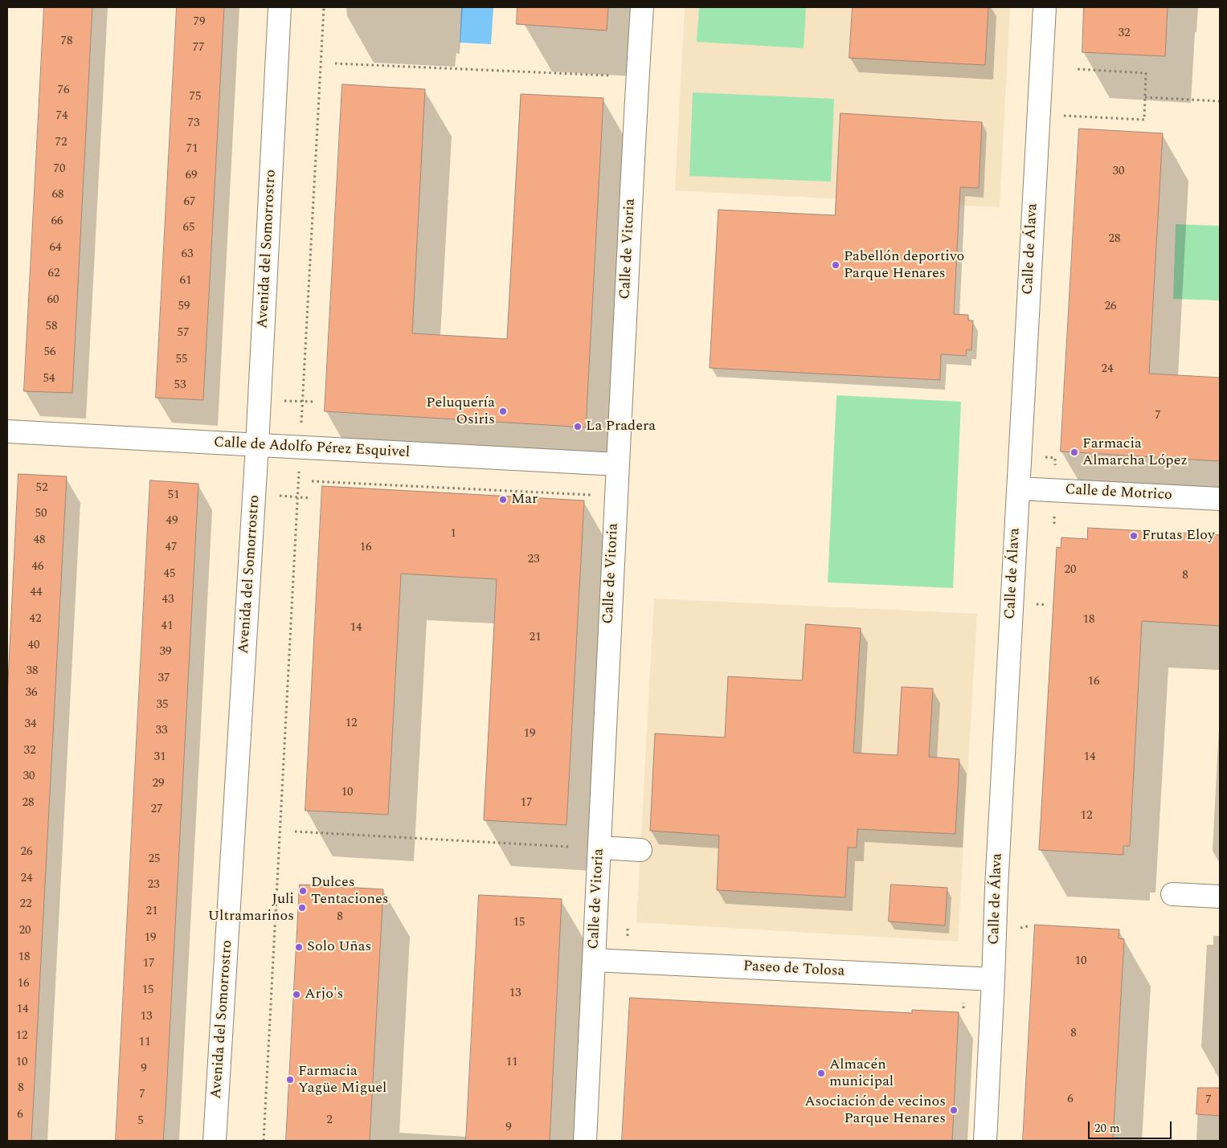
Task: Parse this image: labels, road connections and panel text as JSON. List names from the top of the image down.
{
  "streets": {
    "street": [
      "Avenida del Somorrostro",
      "Calle de Vitoria",
      "Calle de Álava",
      "Calle de Adolfo Pérez Esquivel",
      "Calle de Motrico",
      "Paseo de Tolosa"
    ]
  },
  "crossings": [
    ["Avenida del Somorrostro", "Calle de Adolfo Pérez Esquivel"],
    ["Calle de Vitoria", "Calle de Adolfo Pérez Esquivel"],
    ["Calle de Vitoria", "Paseo de Tolosa"],
    ["Calle de Álava", "Calle de Motrico"],
    ["Calle de Álava", "Paseo de Tolosa"]
  ],
  "places": [
    "Pabellón deportivo Parque Henares",
    "Peluquería Osiris",
    "La Pradera",
    "Farmacia Almarcha López",
    "Mar",
    "Frutas Eloy",
    "Dulces Tentaciones",
    "Juli Ultramarinos",
    "Solo Uñas",
    "Arjo's",
    "Almacén municipal",
    "Farmacia Yagüe Miguel",
    "Asociación de vecinos Parque Henares"
  ],
  "house_numbers": [
    "79",
    "32",
    "78",
    "77",
    "76",
    "75",
    "74",
    "73",
    "72",
    "71",
    "70",
    "30",
    "69",
    "68",
    "67",
    "66",
    "65",
    "28",
    "64",
    "63",
    "62",
    "61",
    "60",
    "59",
    "26",
    "58",
    "57",
    "56",
    "55",
    "24",
    "54",
    "53",
    "7",
    "52",
    "51",
    "50",
    "49",
    "1",
    "48",
    "47",
    "16",
    "23",
    "46",
    "20",
    "45",
    "8",
    "44",
    "43",
    "42",
    "18",
    "41",
    "14",
    "21",
    "40",
    "39",
    "38",
    "37",
    "16",
    "36",
    "35",
    "12",
    "34",
    "33",
    "19",
    "32",
    "31",
    "14",
    "30",
    "29",
    "10",
    "28",
    "17",
    "27",
    "12",
    "26",
    "25",
    "24",
    "23",
    "22",
    "21",
    "8",
    "15",
    "20",
    "19",
    "18",
    "10",
    "17",
    "16",
    "15",
    "13",
    "14",
    "13",
    "8",
    "12",
    "11",
    "10",
    "11",
    "9",
    "8",
    "7",
    "6",
    "7",
    "6",
    "2",
    "5",
    "9"
  ],
  "scale_bar": "20 m"
}
